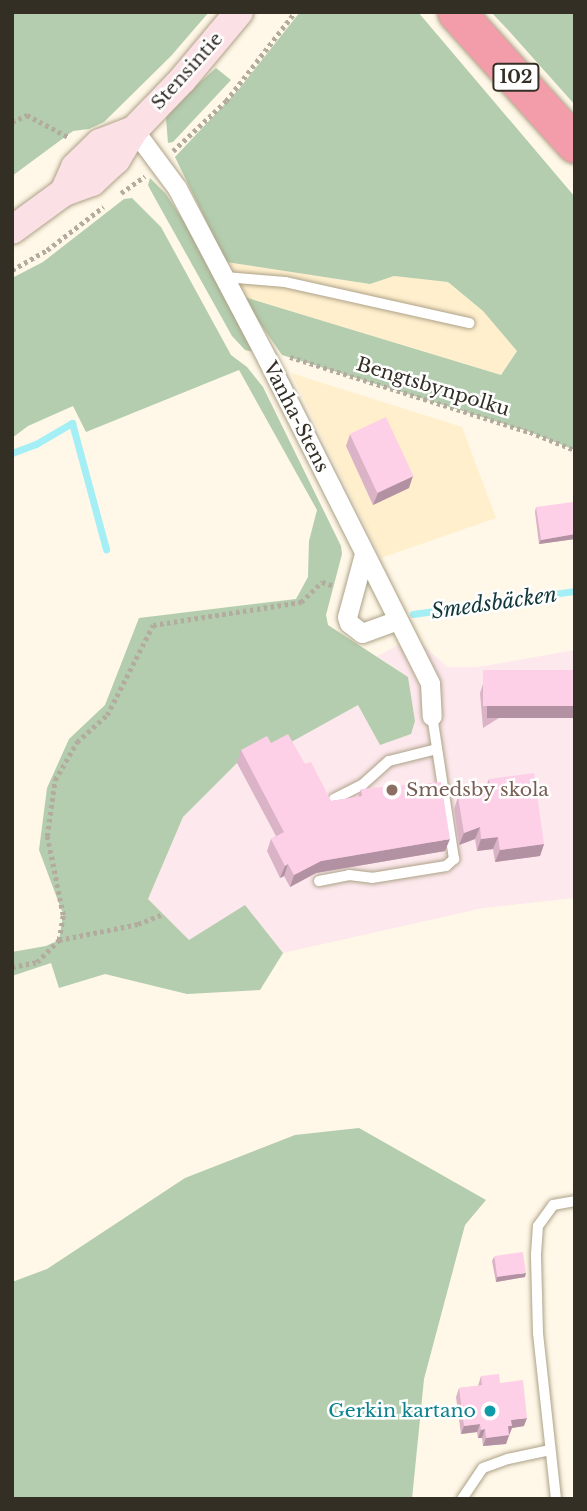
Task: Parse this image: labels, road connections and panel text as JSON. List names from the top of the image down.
{
  "streets": {
    "highway": ["102"],
    "main road": ["Stensintie"],
    "street": ["Vanha-Stens"],
    "path": ["Bengtsbynpolku"]
  },
  "crossings": [
    ["Stensintie", "Vanha-Stens"]
  ],
  "water": ["Smedsbäcken"],
  "places": ["Smedsby skola", "Gerkin kartano"]
}
